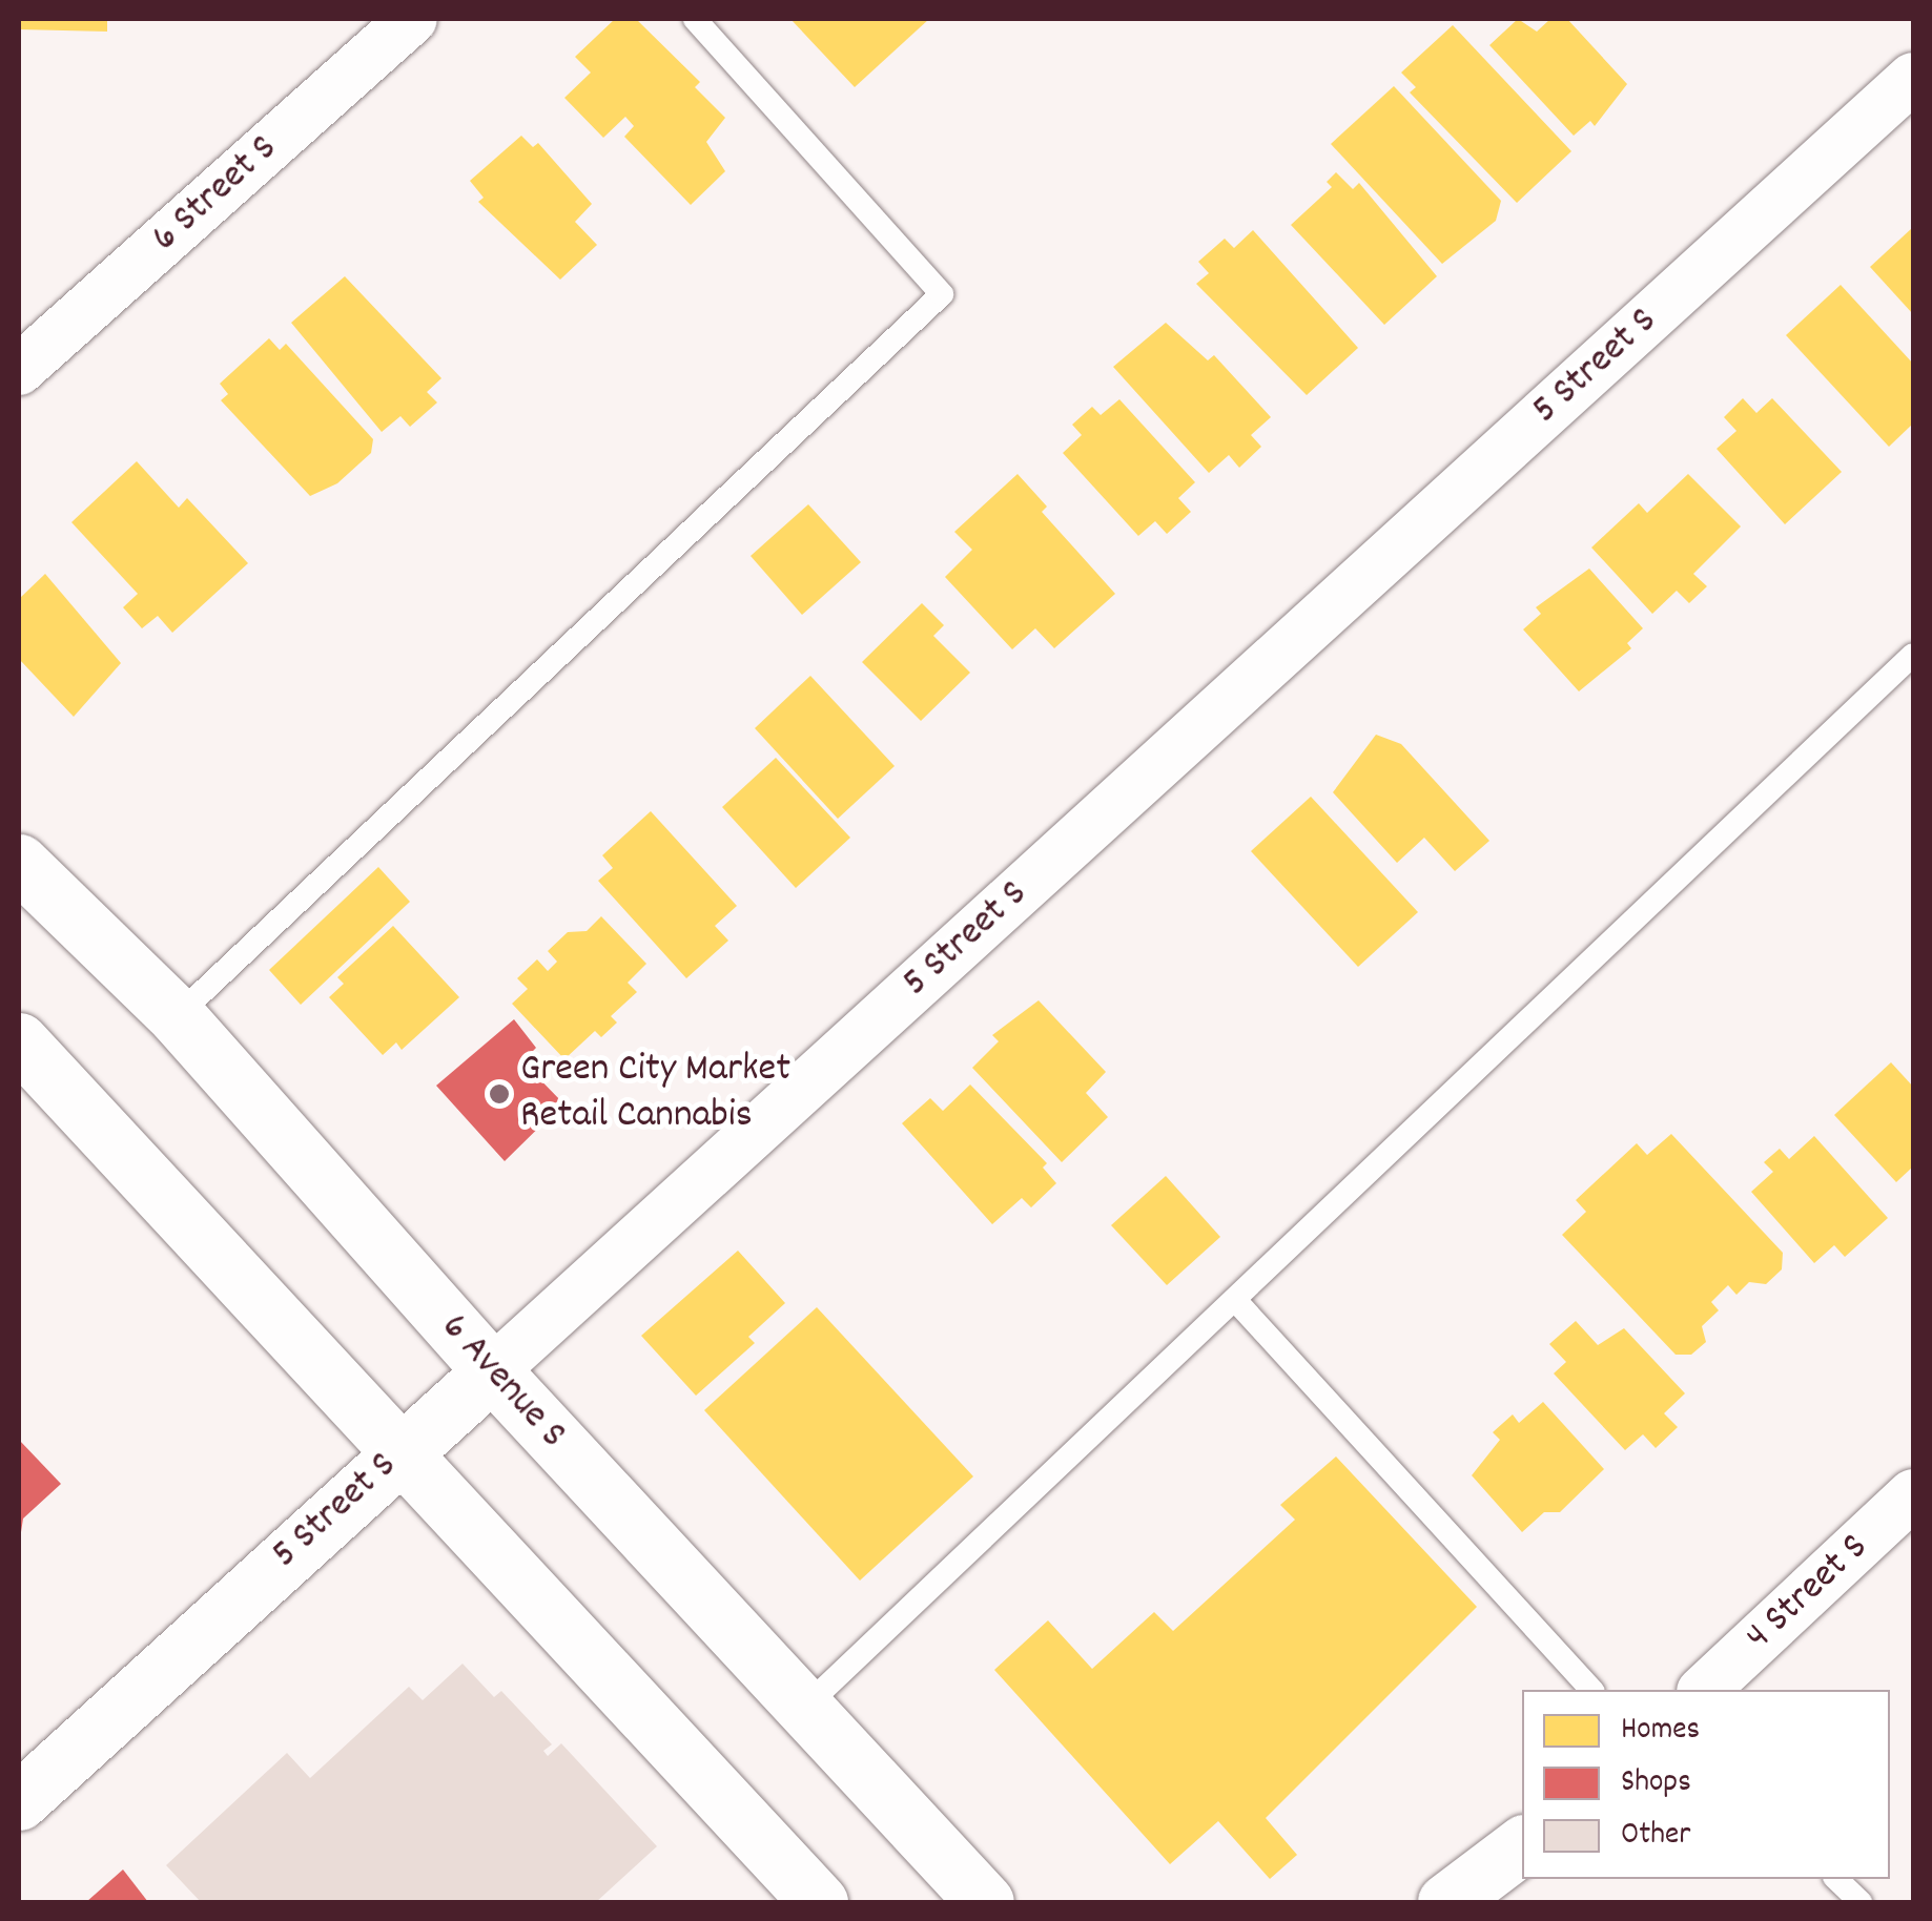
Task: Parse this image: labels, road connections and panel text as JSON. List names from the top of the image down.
{
  "streets": {
    "main road": ["5 Street S", "6 Avenue S"],
    "street": ["6 Street S", "4 Street S"]
  },
  "crossings": [
    ["5 Street S", "6 Avenue S"]
  ],
  "places": ["Green City Market Retail Cannabis"],
  "legend": ["Homes", "Shops", "Other"]
}
